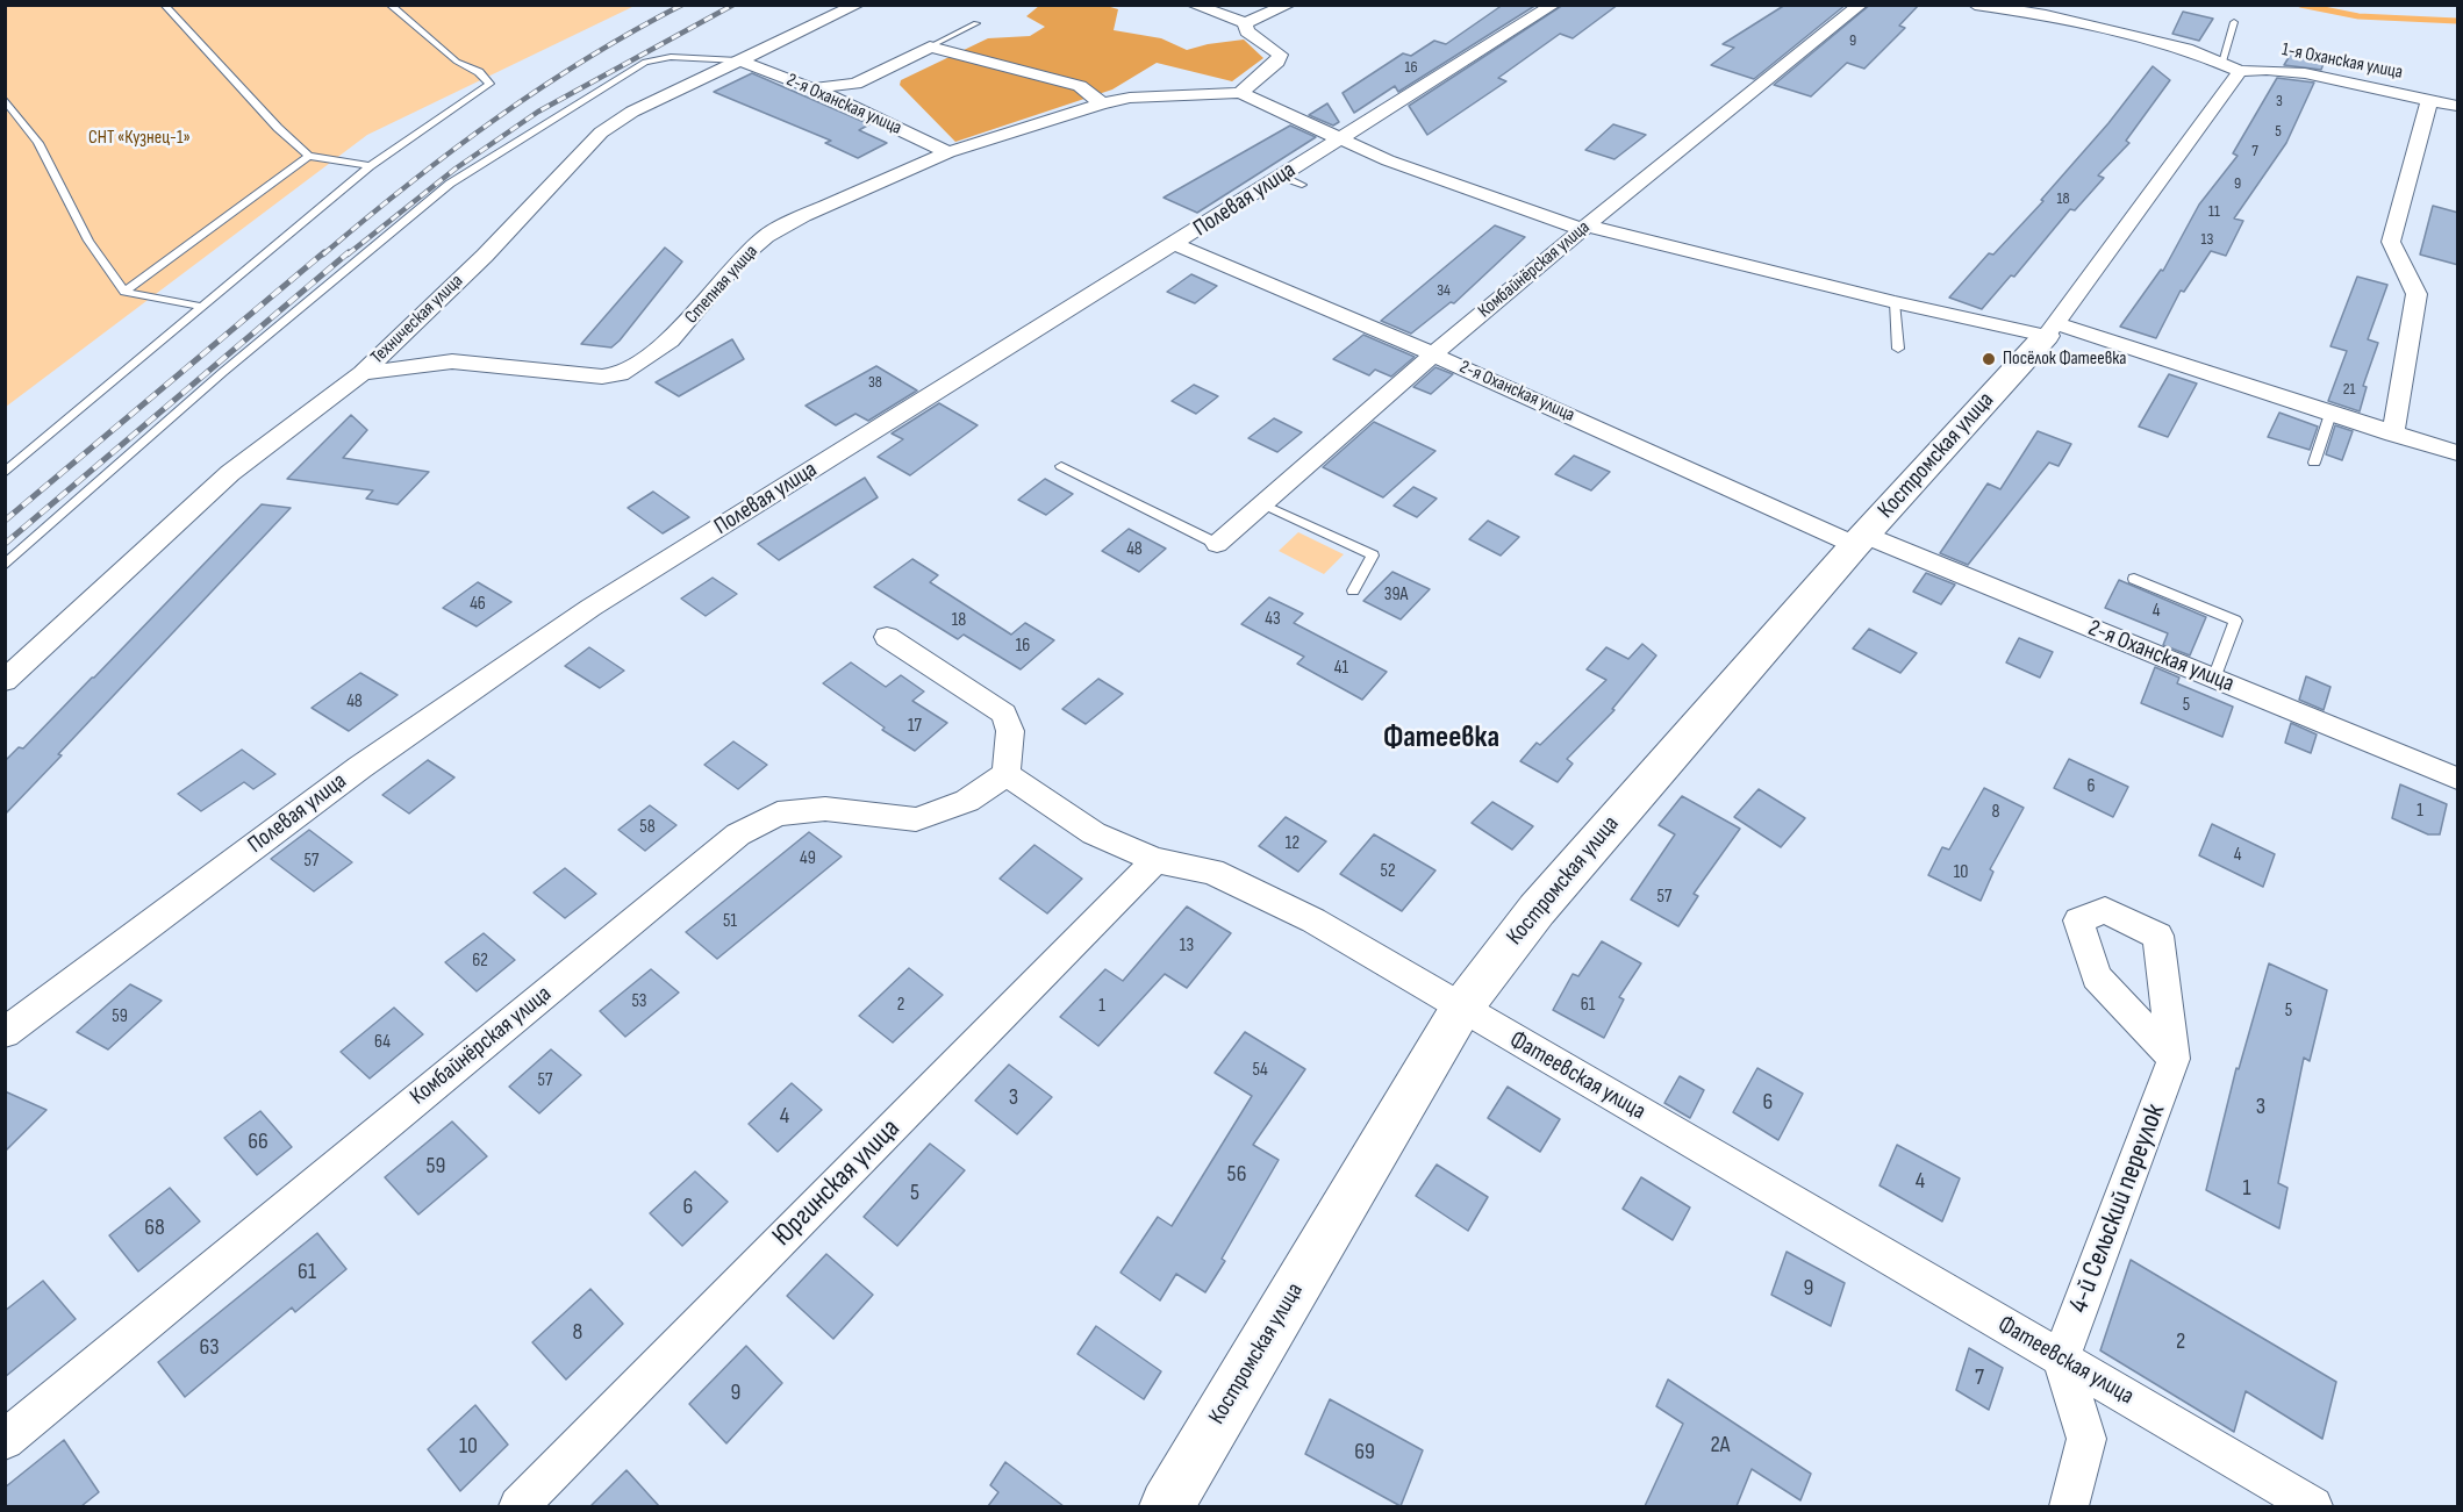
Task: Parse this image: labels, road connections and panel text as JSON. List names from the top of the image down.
{
  "streets": {
    "street": [
      "1-я Оханская улица",
      "2-я Оханская улица",
      "Полевая улица",
      "Комбайнёрская улица",
      "Степная улица",
      "Техническая улица",
      "Костромская улица",
      "Фатеевская улица",
      "Юргинская улица",
      "4-й Сельский переулок"
    ]
  },
  "crossings": [
    ["1-я Оханская улица", "Костромская улица"],
    ["2-я Оханская улица", "Полевая улица"],
    ["2-я Оханская улица", "Комбайнёрская улица"],
    ["2-я Оханская улица", "Степная улица"],
    ["2-я Оханская улица", "Техническая улица"],
    ["2-я Оханская улица", "Костромская улица"],
    ["Комбайнёрская улица", "Фатеевская улица"],
    ["Степная улица", "Техническая улица"],
    ["Костромская улица", "Фатеевская улица"],
    ["Фатеевская улица", "Юргинская улица"],
    ["Фатеевская улица", "4-й Сельский переулок"]
  ],
  "districts": ["Фатеевка"],
  "parks": ["СНТ «Кузнец-1»"],
  "places": ["Посёлок Фатеевка"],
  "house_numbers": [
    "9",
    "16",
    "3",
    "5",
    "7",
    "9",
    "18",
    "11",
    "13",
    "34",
    "38",
    "21",
    "48",
    "39А",
    "46",
    "4",
    "43",
    "18",
    "16",
    "41",
    "48",
    "5",
    "17",
    "6",
    "1",
    "8",
    "58",
    "12",
    "4",
    "49",
    "57",
    "52",
    "10",
    "57",
    "51",
    "13",
    "62",
    "53",
    "2",
    "61",
    "1",
    "5",
    "59",
    "64",
    "54",
    "57",
    "3",
    "6",
    "3",
    "4",
    "66",
    "59",
    "56",
    "4",
    "1",
    "5",
    "6",
    "68",
    "61",
    "9",
    "8",
    "2",
    "63",
    "7",
    "9",
    "2А",
    "10",
    "69"
  ]
}
